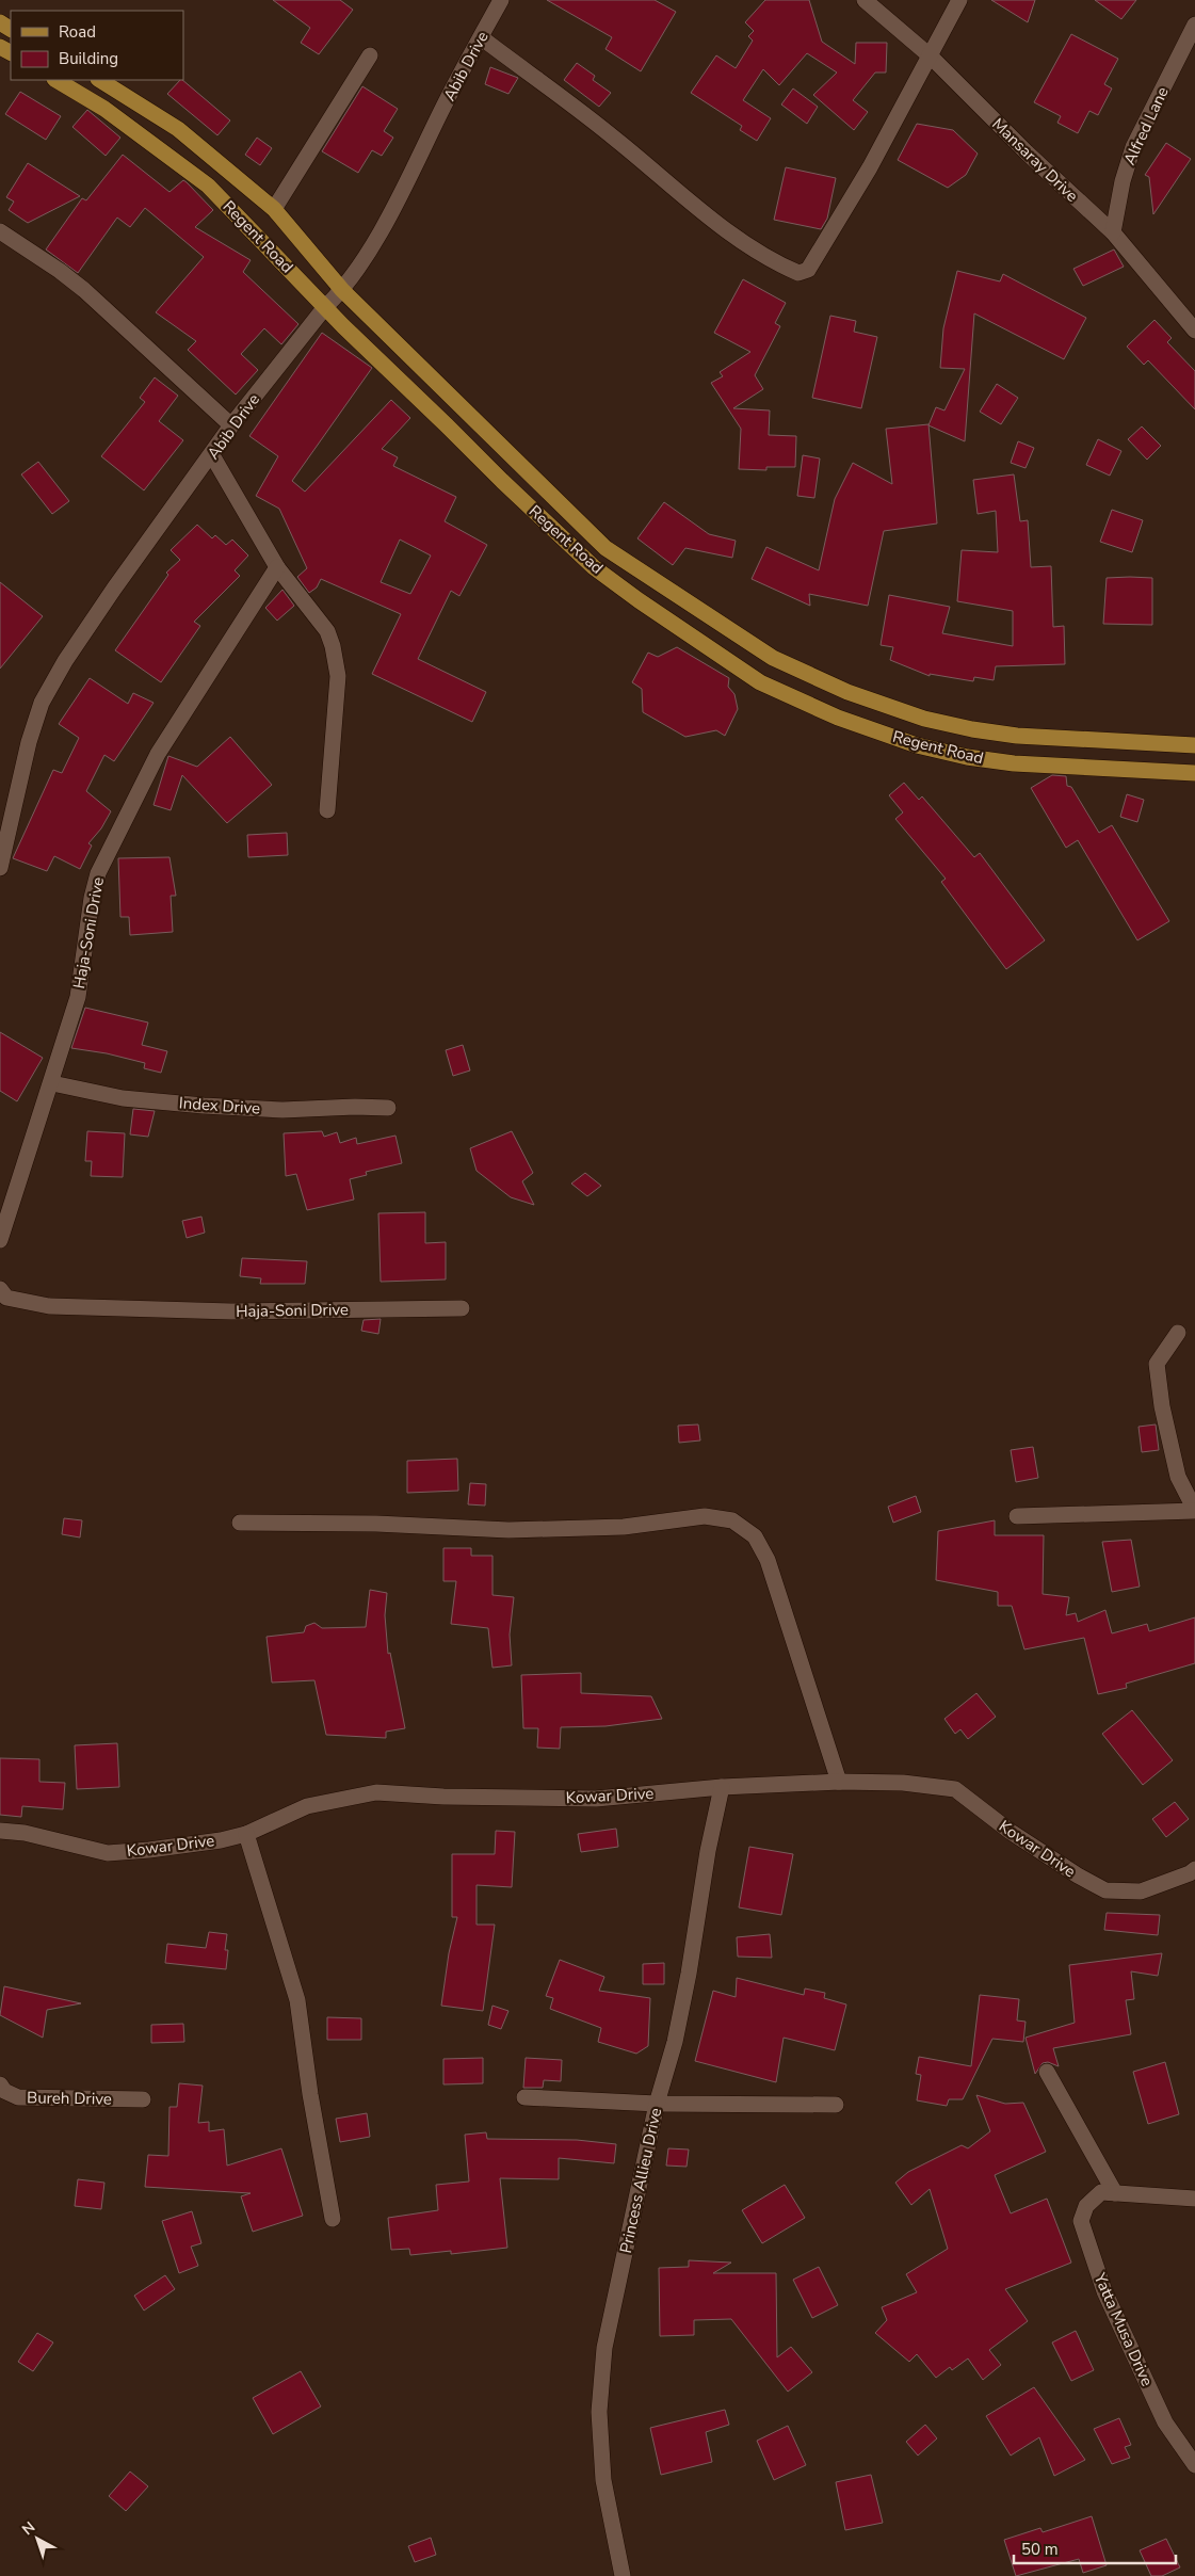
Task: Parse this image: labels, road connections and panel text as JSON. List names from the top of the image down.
{
  "streets": {
    "main road": ["Regent Road"],
    "street": [
      "Abib Drive",
      "Alfred Lane",
      "Mansaray Drive",
      "Haja-Soni Drive",
      "Index Drive",
      "Kowar Drive",
      "Bureh Drive",
      "Princess Allieu Drive",
      "Yatta Musa Drive"
    ]
  },
  "crossings": [
    ["Abib Drive", "Regent Road"],
    ["Alfred Lane", "Mansaray Drive"],
    ["Haja-Soni Drive", "Index Drive"],
    ["Kowar Drive", "Princess Allieu Drive"]
  ],
  "legend": ["Road", "Building"],
  "scale_bar": "50 m",
  "north": "top left"
}
